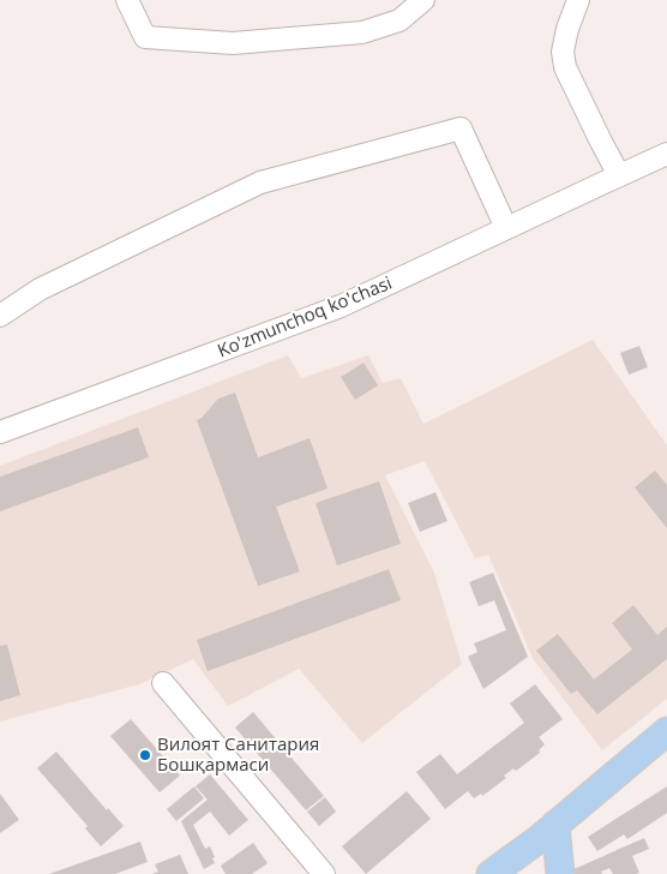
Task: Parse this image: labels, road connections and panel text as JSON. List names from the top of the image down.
{
  "streets": {
    "street": ["Ko'zmunchoq ko'chasi"]
  },
  "places": ["Вилоят Санитария Бошқармаси"]
}
